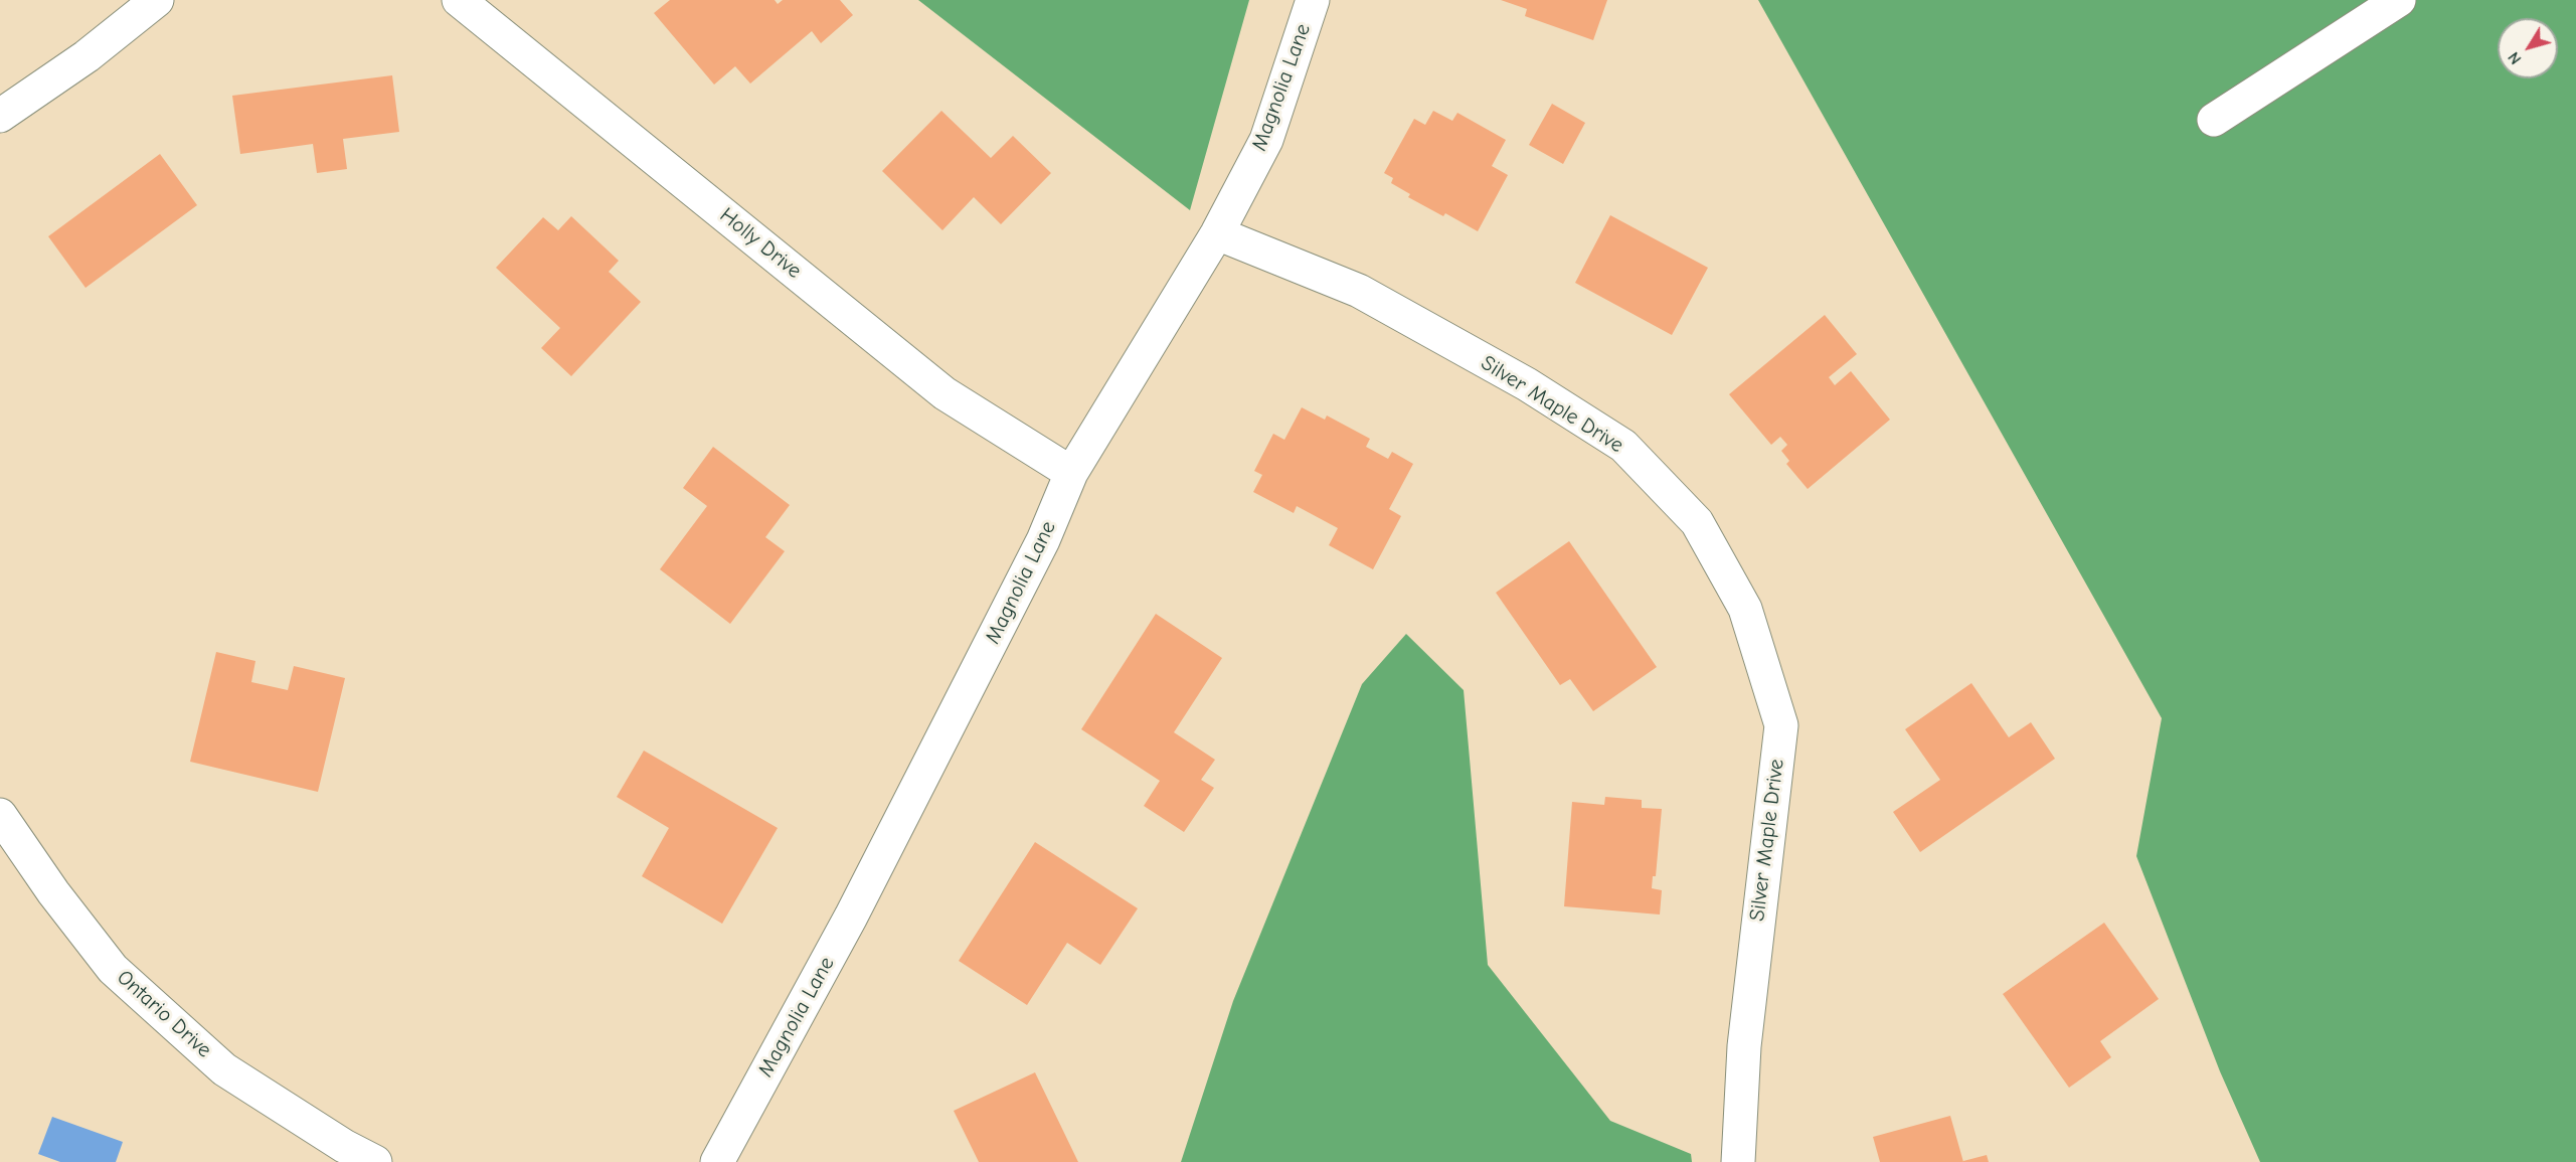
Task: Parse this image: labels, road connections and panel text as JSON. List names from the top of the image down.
{
  "streets": {
    "street": [
      "Magnolia Lane",
      "Holly Drive",
      "Silver Maple Drive",
      "Ontario Drive"
    ]
  },
  "crossings": [
    ["Magnolia Lane", "Holly Drive"],
    ["Magnolia Lane", "Silver Maple Drive"]
  ],
  "north": "bottom left"
}
